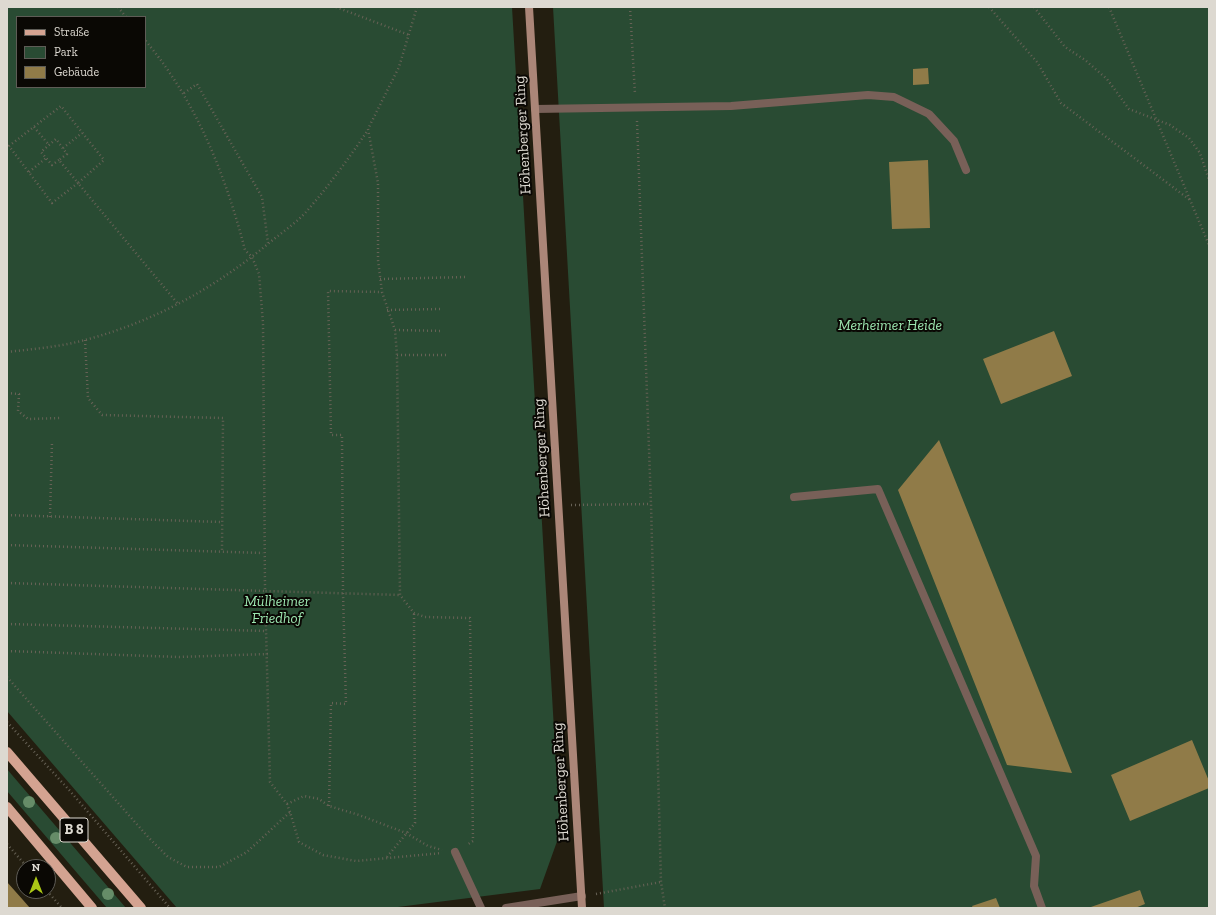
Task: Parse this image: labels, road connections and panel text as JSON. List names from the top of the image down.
{
  "streets": {
    "main road": ["B 8"],
    "street": ["Höhenberger Ring"]
  },
  "parks": ["Merheimer Heide", "Mülheimer Friedhof"],
  "legend": ["Straße", "Park", "Gebäude"],
  "north": "top"
}
